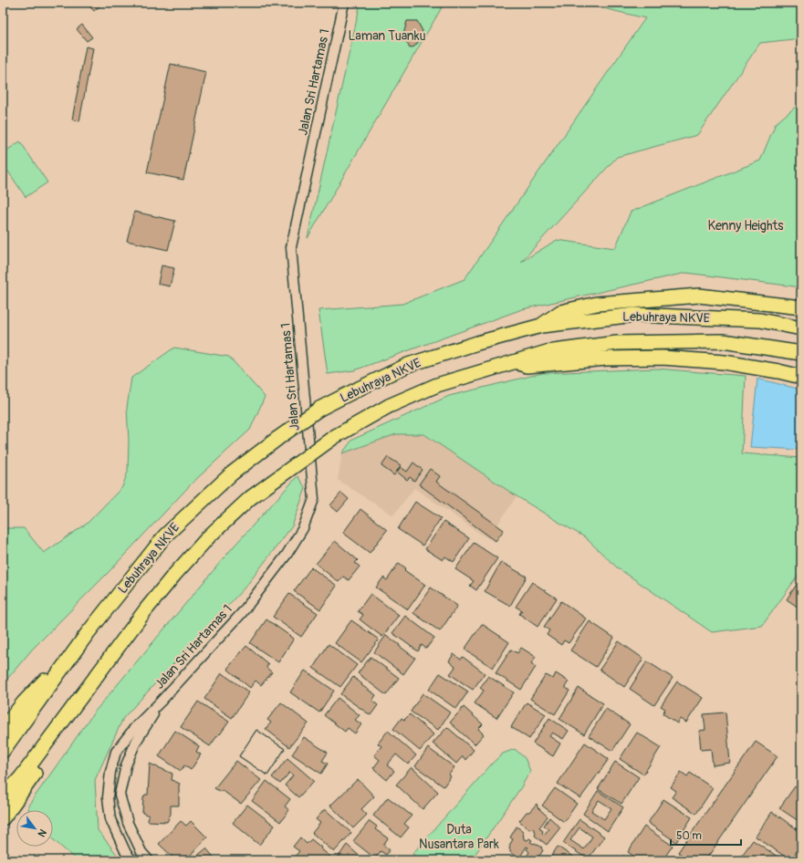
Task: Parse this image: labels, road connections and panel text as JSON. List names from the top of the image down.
{
  "streets": {
    "highway": ["Lebuhraya NKVE"],
    "street": ["Jalan Sri Hartamas 1"]
  },
  "parks": ["Laman Tuanku", "Kenny Heights", "Duta Nusantara Park"],
  "scale_bar": "50 m",
  "north": "bottom right"
}
